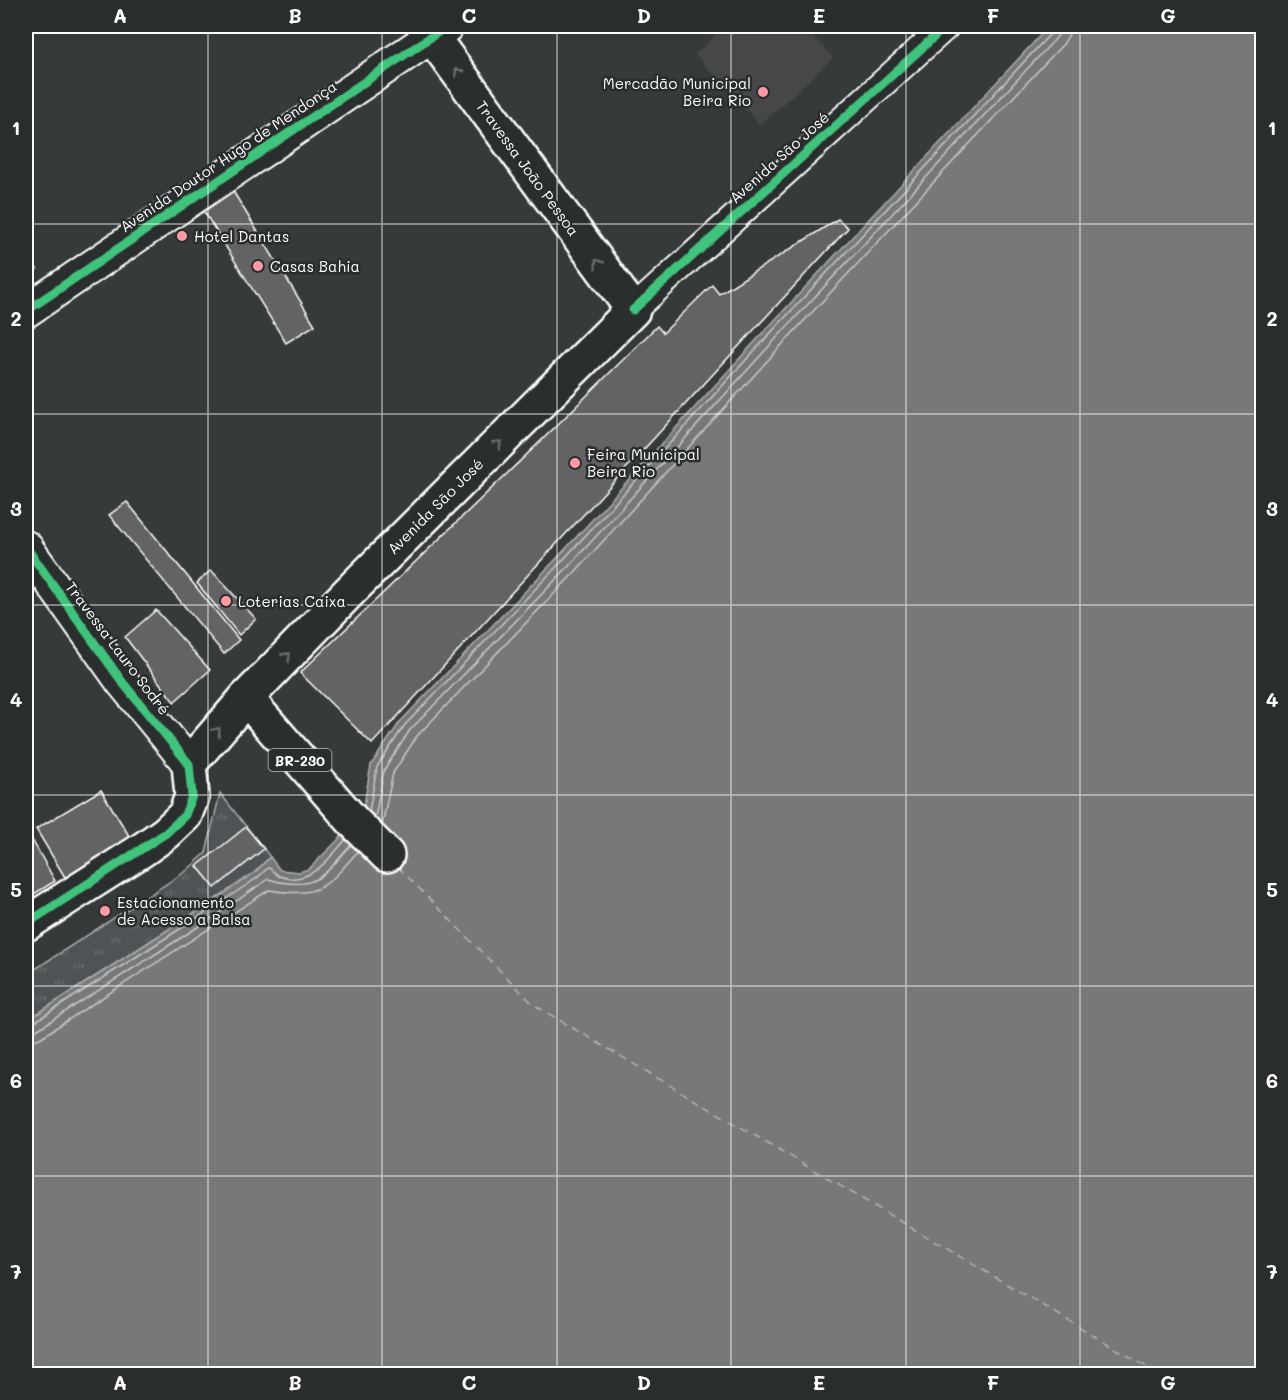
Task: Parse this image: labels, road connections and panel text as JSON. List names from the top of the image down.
{
  "streets": {
    "main road": ["Avenida São José", "Travessa João Pessoa", "BR-230"],
    "street": ["Avenida Doutor Hugo de Mendonça", "Travessa Lauro Sodré"]
  },
  "crossings": [
    ["Avenida Doutor Hugo de Mendonça", "Travessa João Pessoa"],
    ["Avenida São José", "Travessa João Pessoa"],
    ["Avenida São José", "Travessa Lauro Sodré"],
    ["Avenida São José", "BR-230"]
  ],
  "one_way": ["Avenida São José", "Travessa João Pessoa"],
  "places": [
    "Mercadão Municipal Beira Rio",
    "Hotel Dantas",
    "Casas Bahia",
    "Feira Municipal Beira Rio",
    "Loterias Caixa",
    "Estacionamento de Acesso a Balsa"
  ],
  "grid": {
    "columns": [
      "A",
      "B",
      "C",
      "D",
      "E",
      "F",
      "G"
    ],
    "rows": [
      "1",
      "2",
      "3",
      "4",
      "5",
      "6",
      "7"
    ]
  }
}
